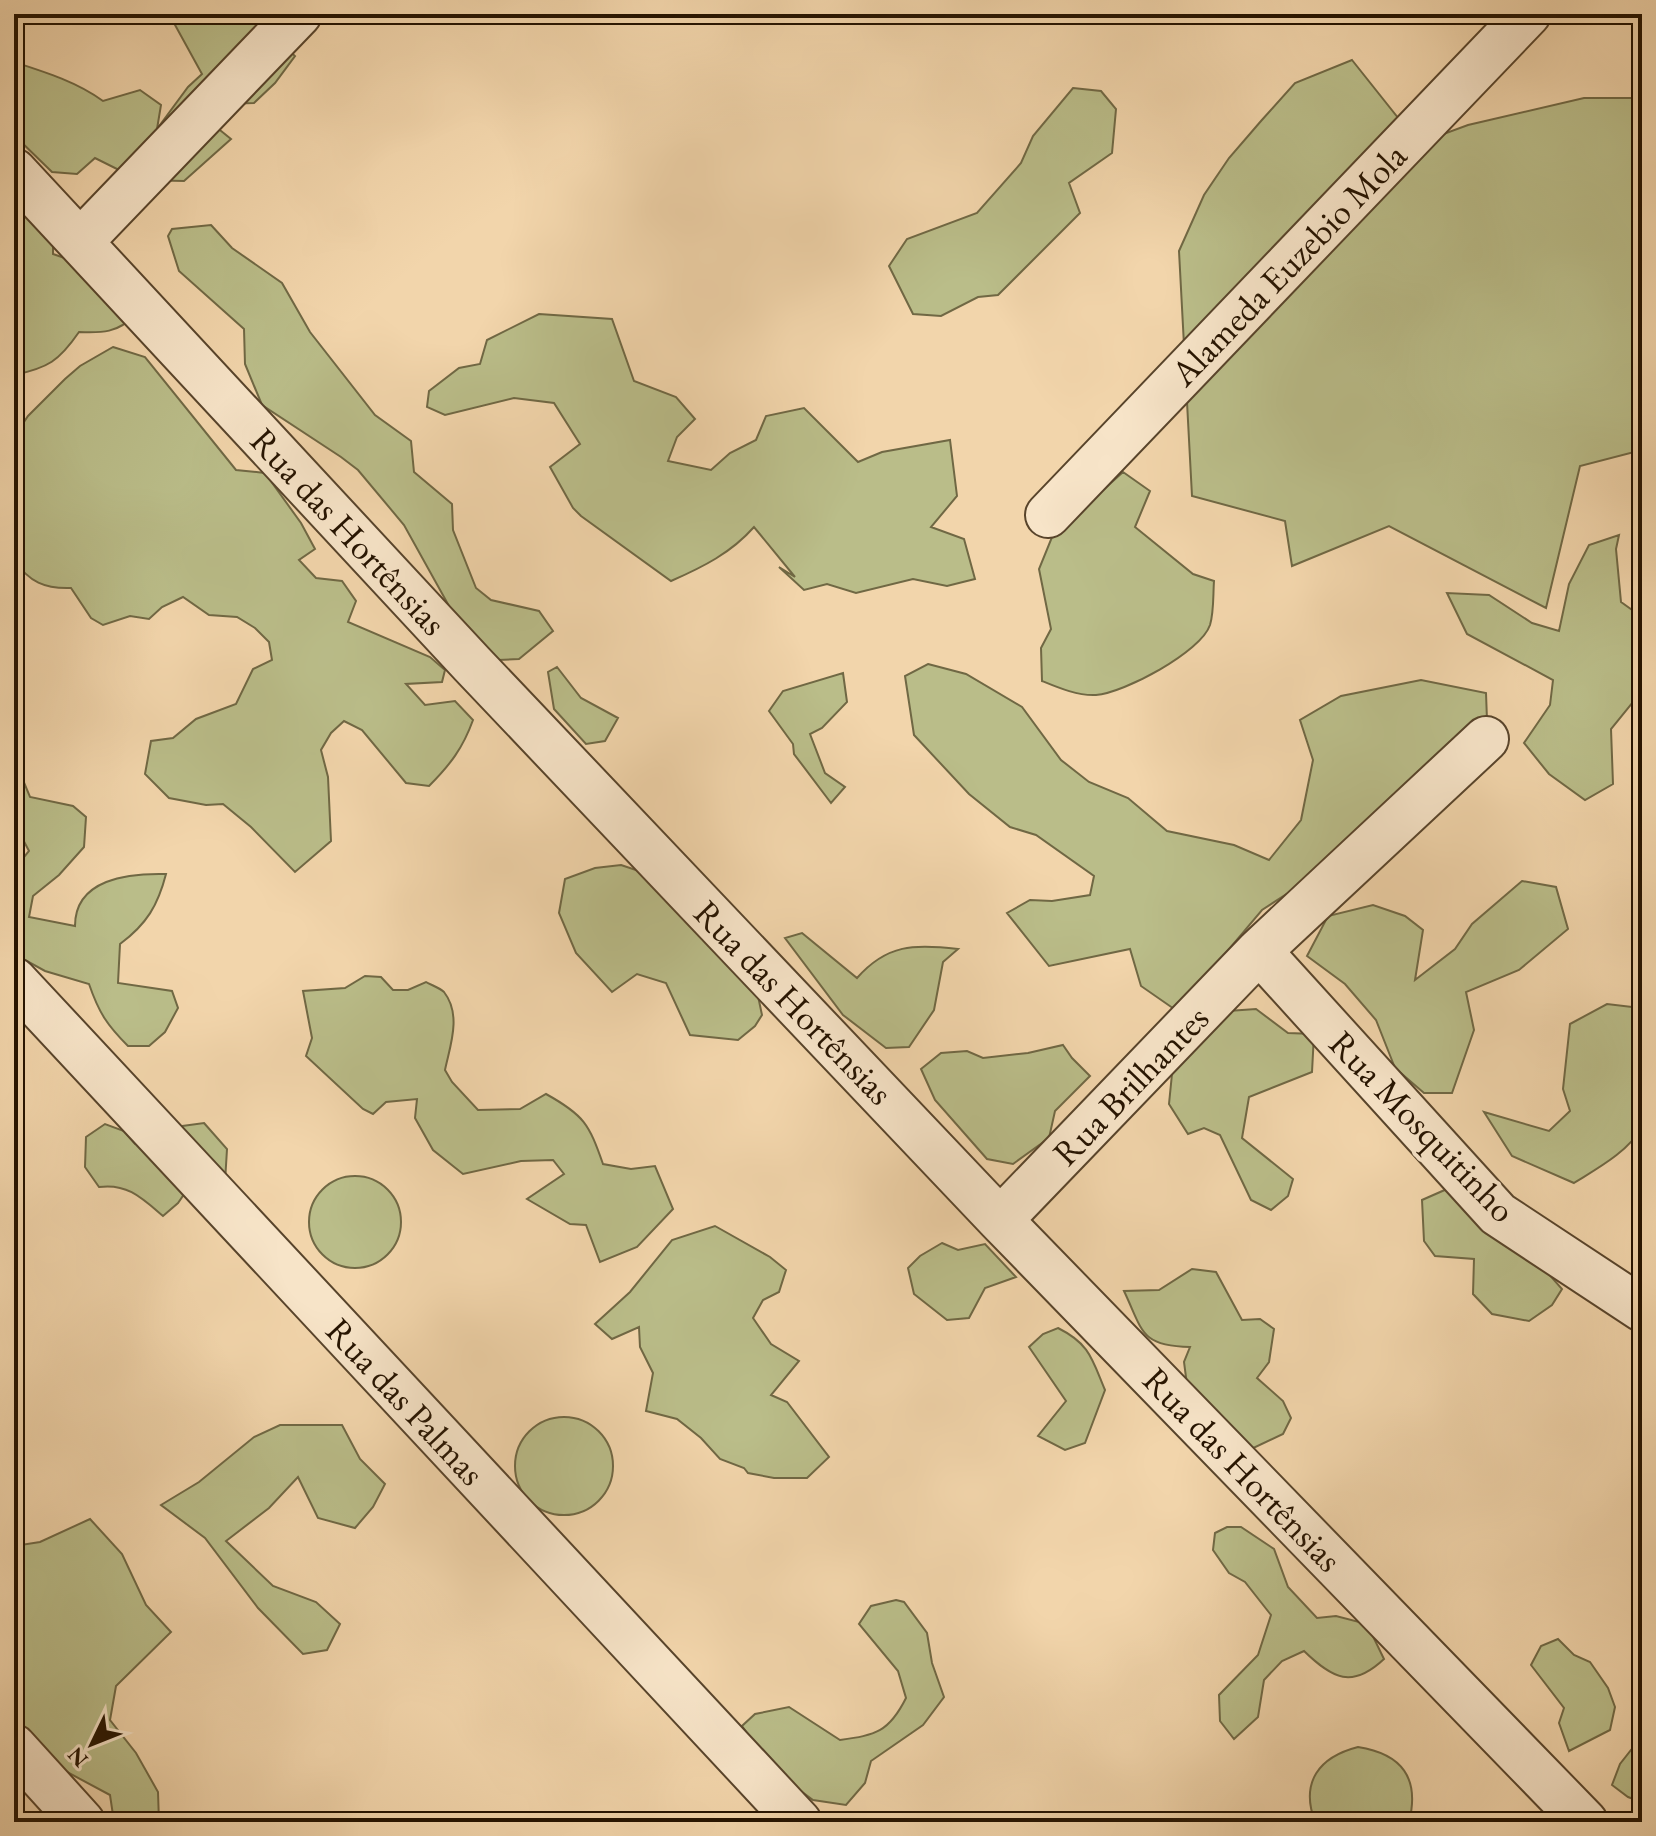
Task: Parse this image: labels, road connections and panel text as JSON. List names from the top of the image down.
{
  "streets": {
    "street": [
      "Alameda Euzebio Mola",
      "Rua das Hortênsias",
      "Rua Brilhantes",
      "Rua Mosquitinho",
      "Rua das Palmas"
    ]
  },
  "crossings": [
    ["Rua das Hortênsias", "Rua Brilhantes"],
    ["Rua Brilhantes", "Rua Mosquitinho"]
  ],
  "north": "bottom left"
}
